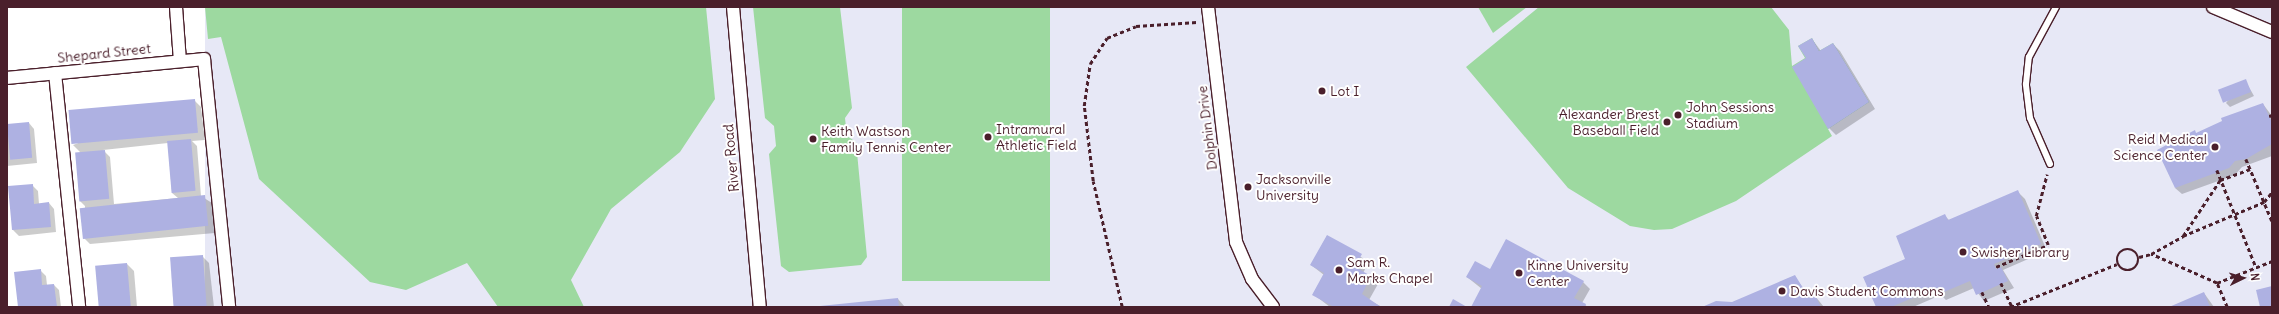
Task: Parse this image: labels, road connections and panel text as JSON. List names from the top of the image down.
{
  "streets": {
    "street": ["Shepard Street", "Dolphin Drive", "River Road"]
  },
  "places": [
    "Lot I",
    "John Sessions Stadium",
    "Alexander Brest Baseball Field",
    "Intramural Athletic Field",
    "Keith Wastson Family Tennis Center",
    "Reid Medical Science Center",
    "Jacksonville University",
    "Swisher Library",
    "Sam R. Marks Chapel",
    "Kinne University Center",
    "Davis Student Commons"
  ],
  "north": "right"
}
